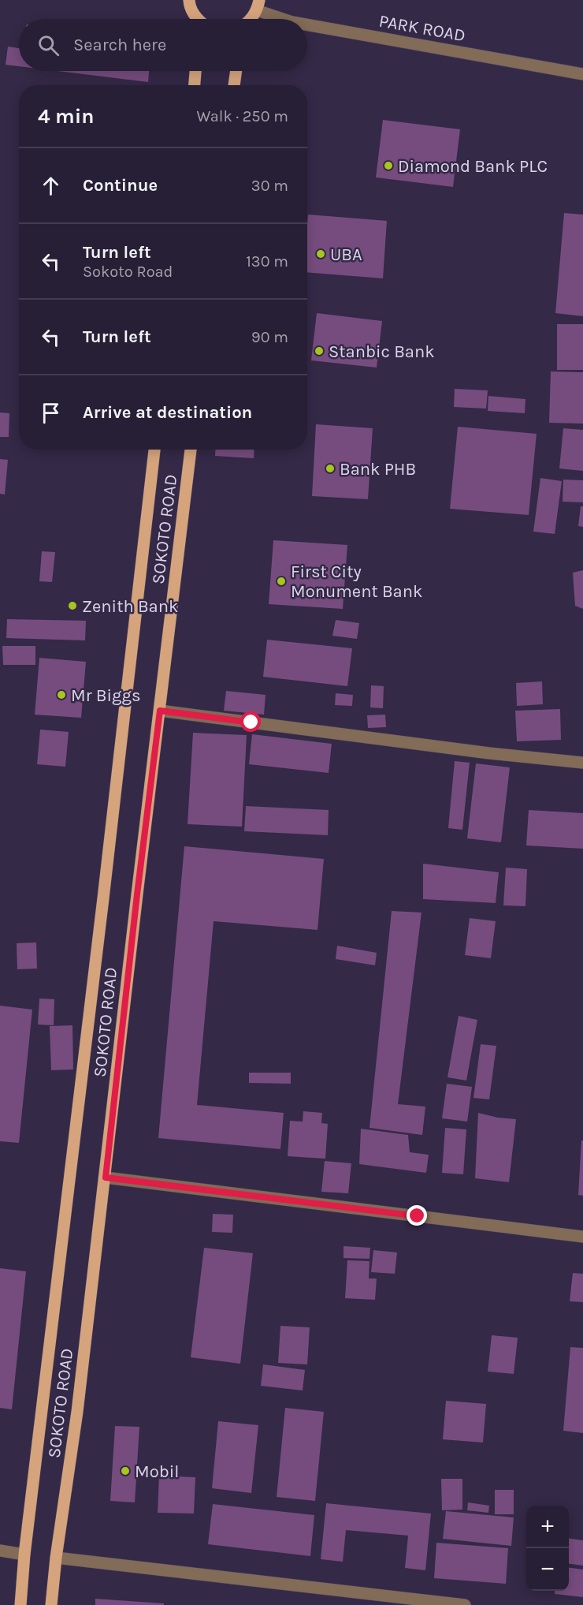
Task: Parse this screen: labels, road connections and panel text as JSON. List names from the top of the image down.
{
  "streets": {
    "main road": ["SOKOTO ROAD"],
    "street": ["PARK ROAD"]
  },
  "places": [
    "Diamond Bank PLC",
    "UBA",
    "Stanbic Bank",
    "Bank PHB",
    "First City Monument Bank",
    "Zenith Bank",
    "Mr Biggs",
    "Mobil"
  ],
  "page": {
    "search": "Search here",
    "heading": ["4 min", "Walk · 250 m"],
    "list": [
      ["Continue", "30 m"],
      ["Turn left", "Sokoto Road", "130 m"],
      ["Turn left", "90 m"],
      "Arrive at destination"
    ],
    "map_buttons": ["+", "−"]
  }
}
